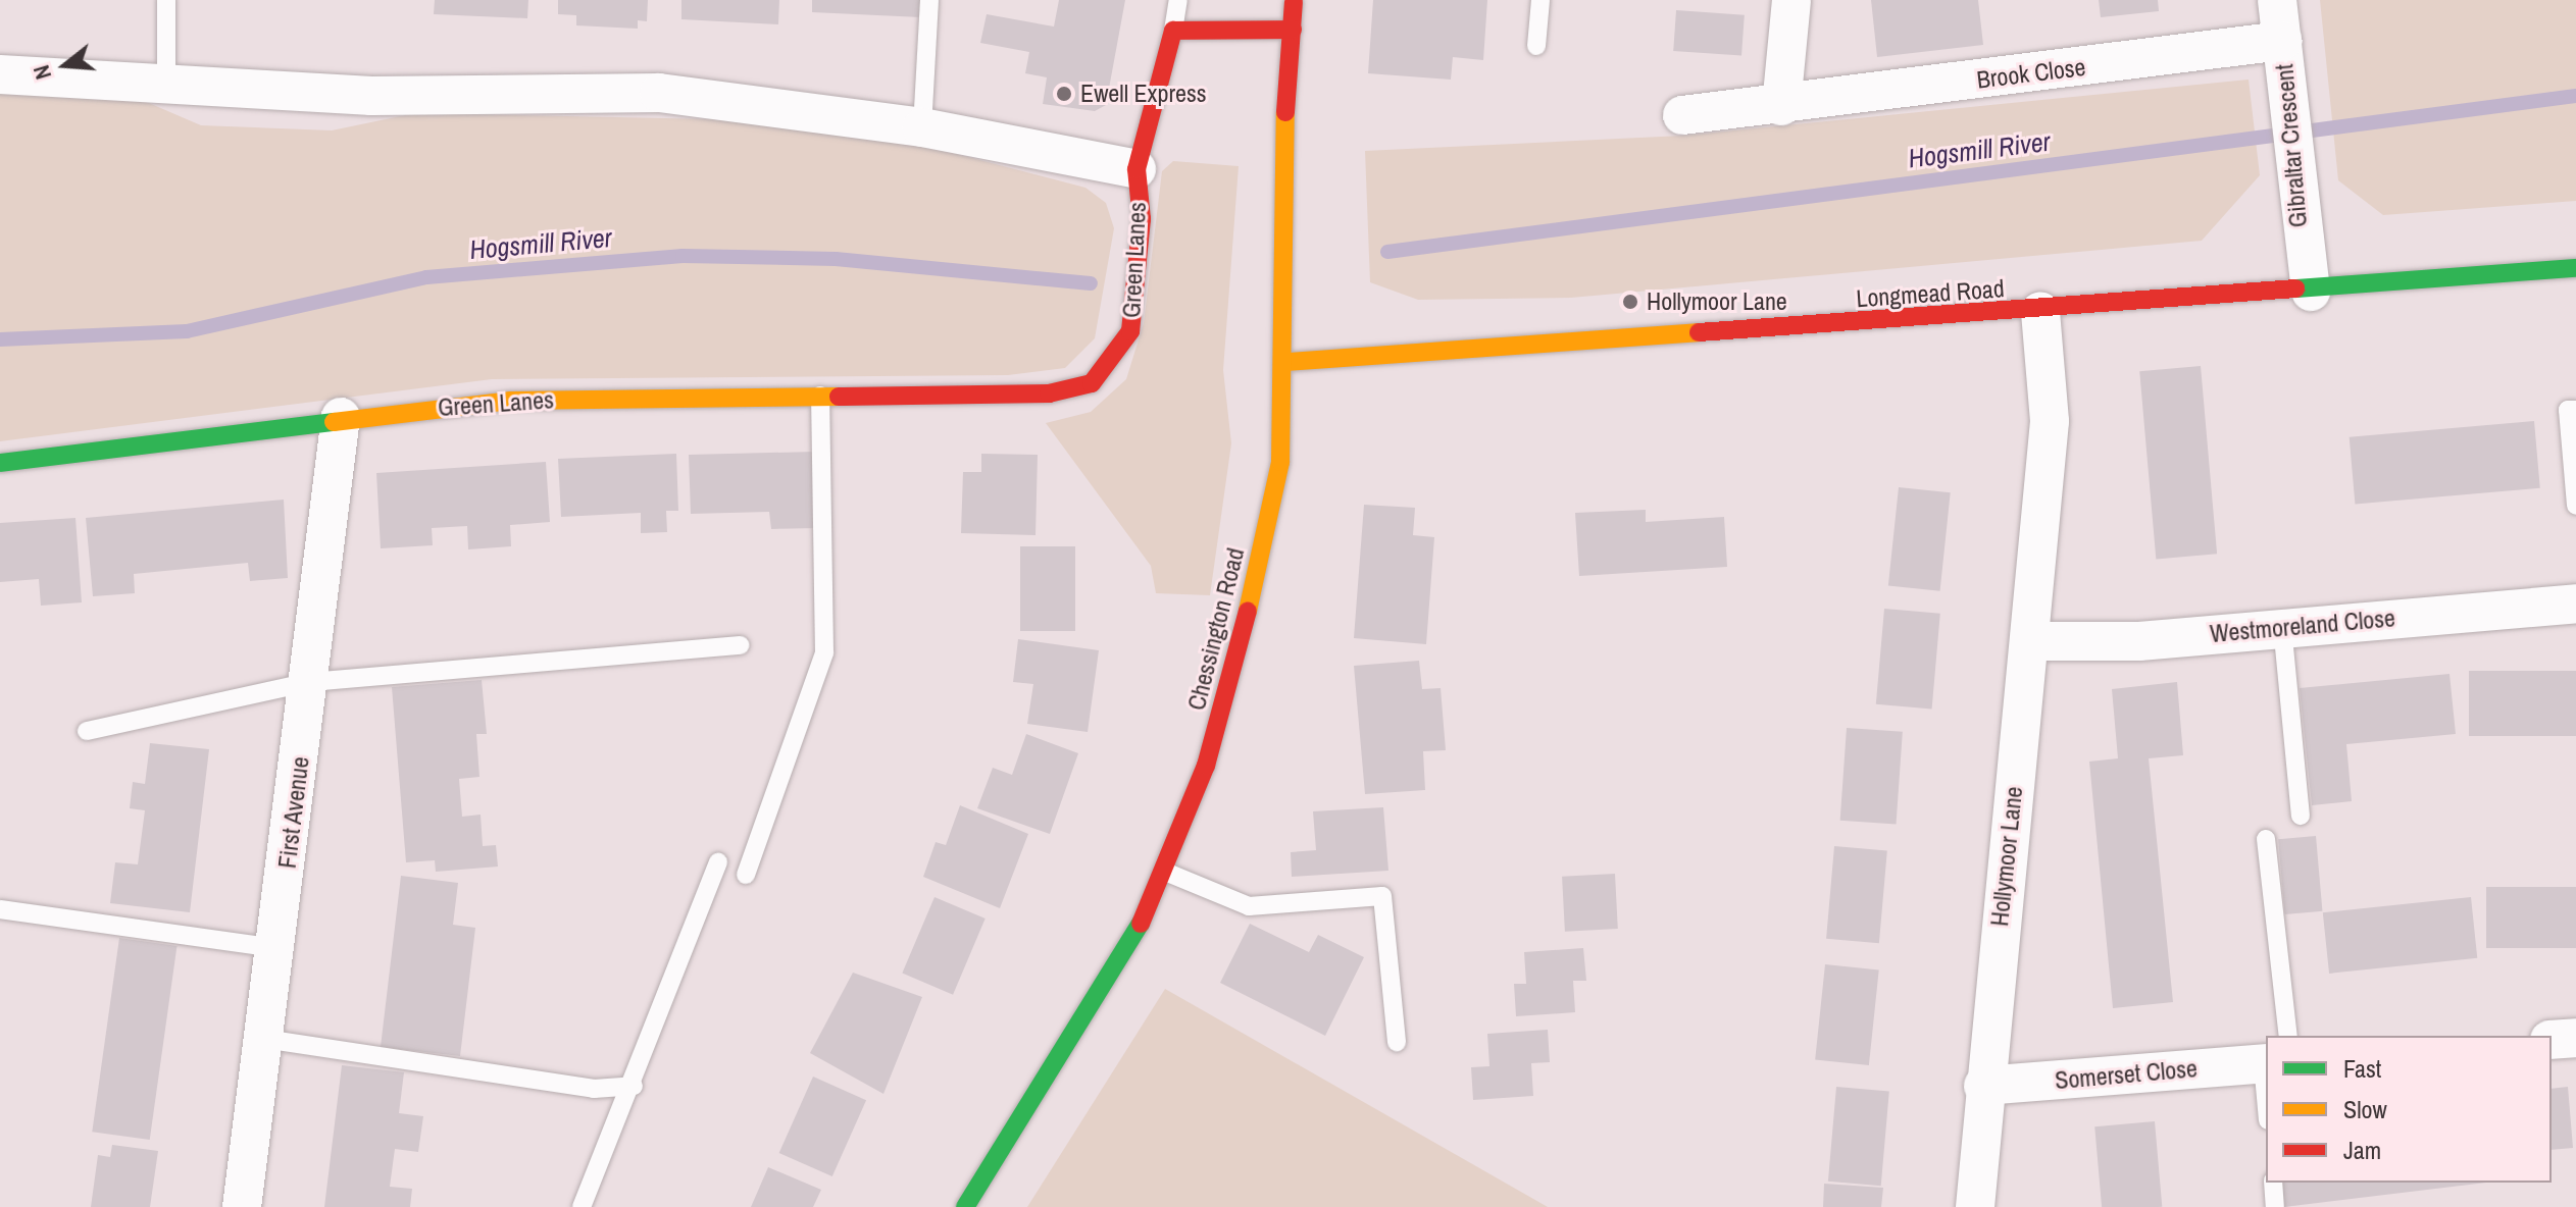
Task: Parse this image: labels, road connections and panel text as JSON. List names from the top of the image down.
{
  "streets": {
    "street": [
      "Brook Close",
      "Gibraltar Crescent",
      "Green Lanes",
      "Longmead Road",
      "Westmoreland Close",
      "Chessington Road",
      "First Avenue",
      "Hollymoor Lane",
      "Somerset Close"
    ]
  },
  "crossings": [
    ["Brook Close", "Gibraltar Crescent"],
    ["Gibraltar Crescent", "Longmead Road"],
    ["Green Lanes", "First Avenue"],
    ["Longmead Road", "Chessington Road"],
    ["Longmead Road", "Hollymoor Lane"],
    ["Westmoreland Close", "Hollymoor Lane"],
    ["Hollymoor Lane", "Somerset Close"]
  ],
  "water": ["Hogsmill River"],
  "places": ["Ewell Express", "Hollymoor Lane"],
  "legend": ["Fast", "Slow", "Jam"],
  "north": "left"
}
